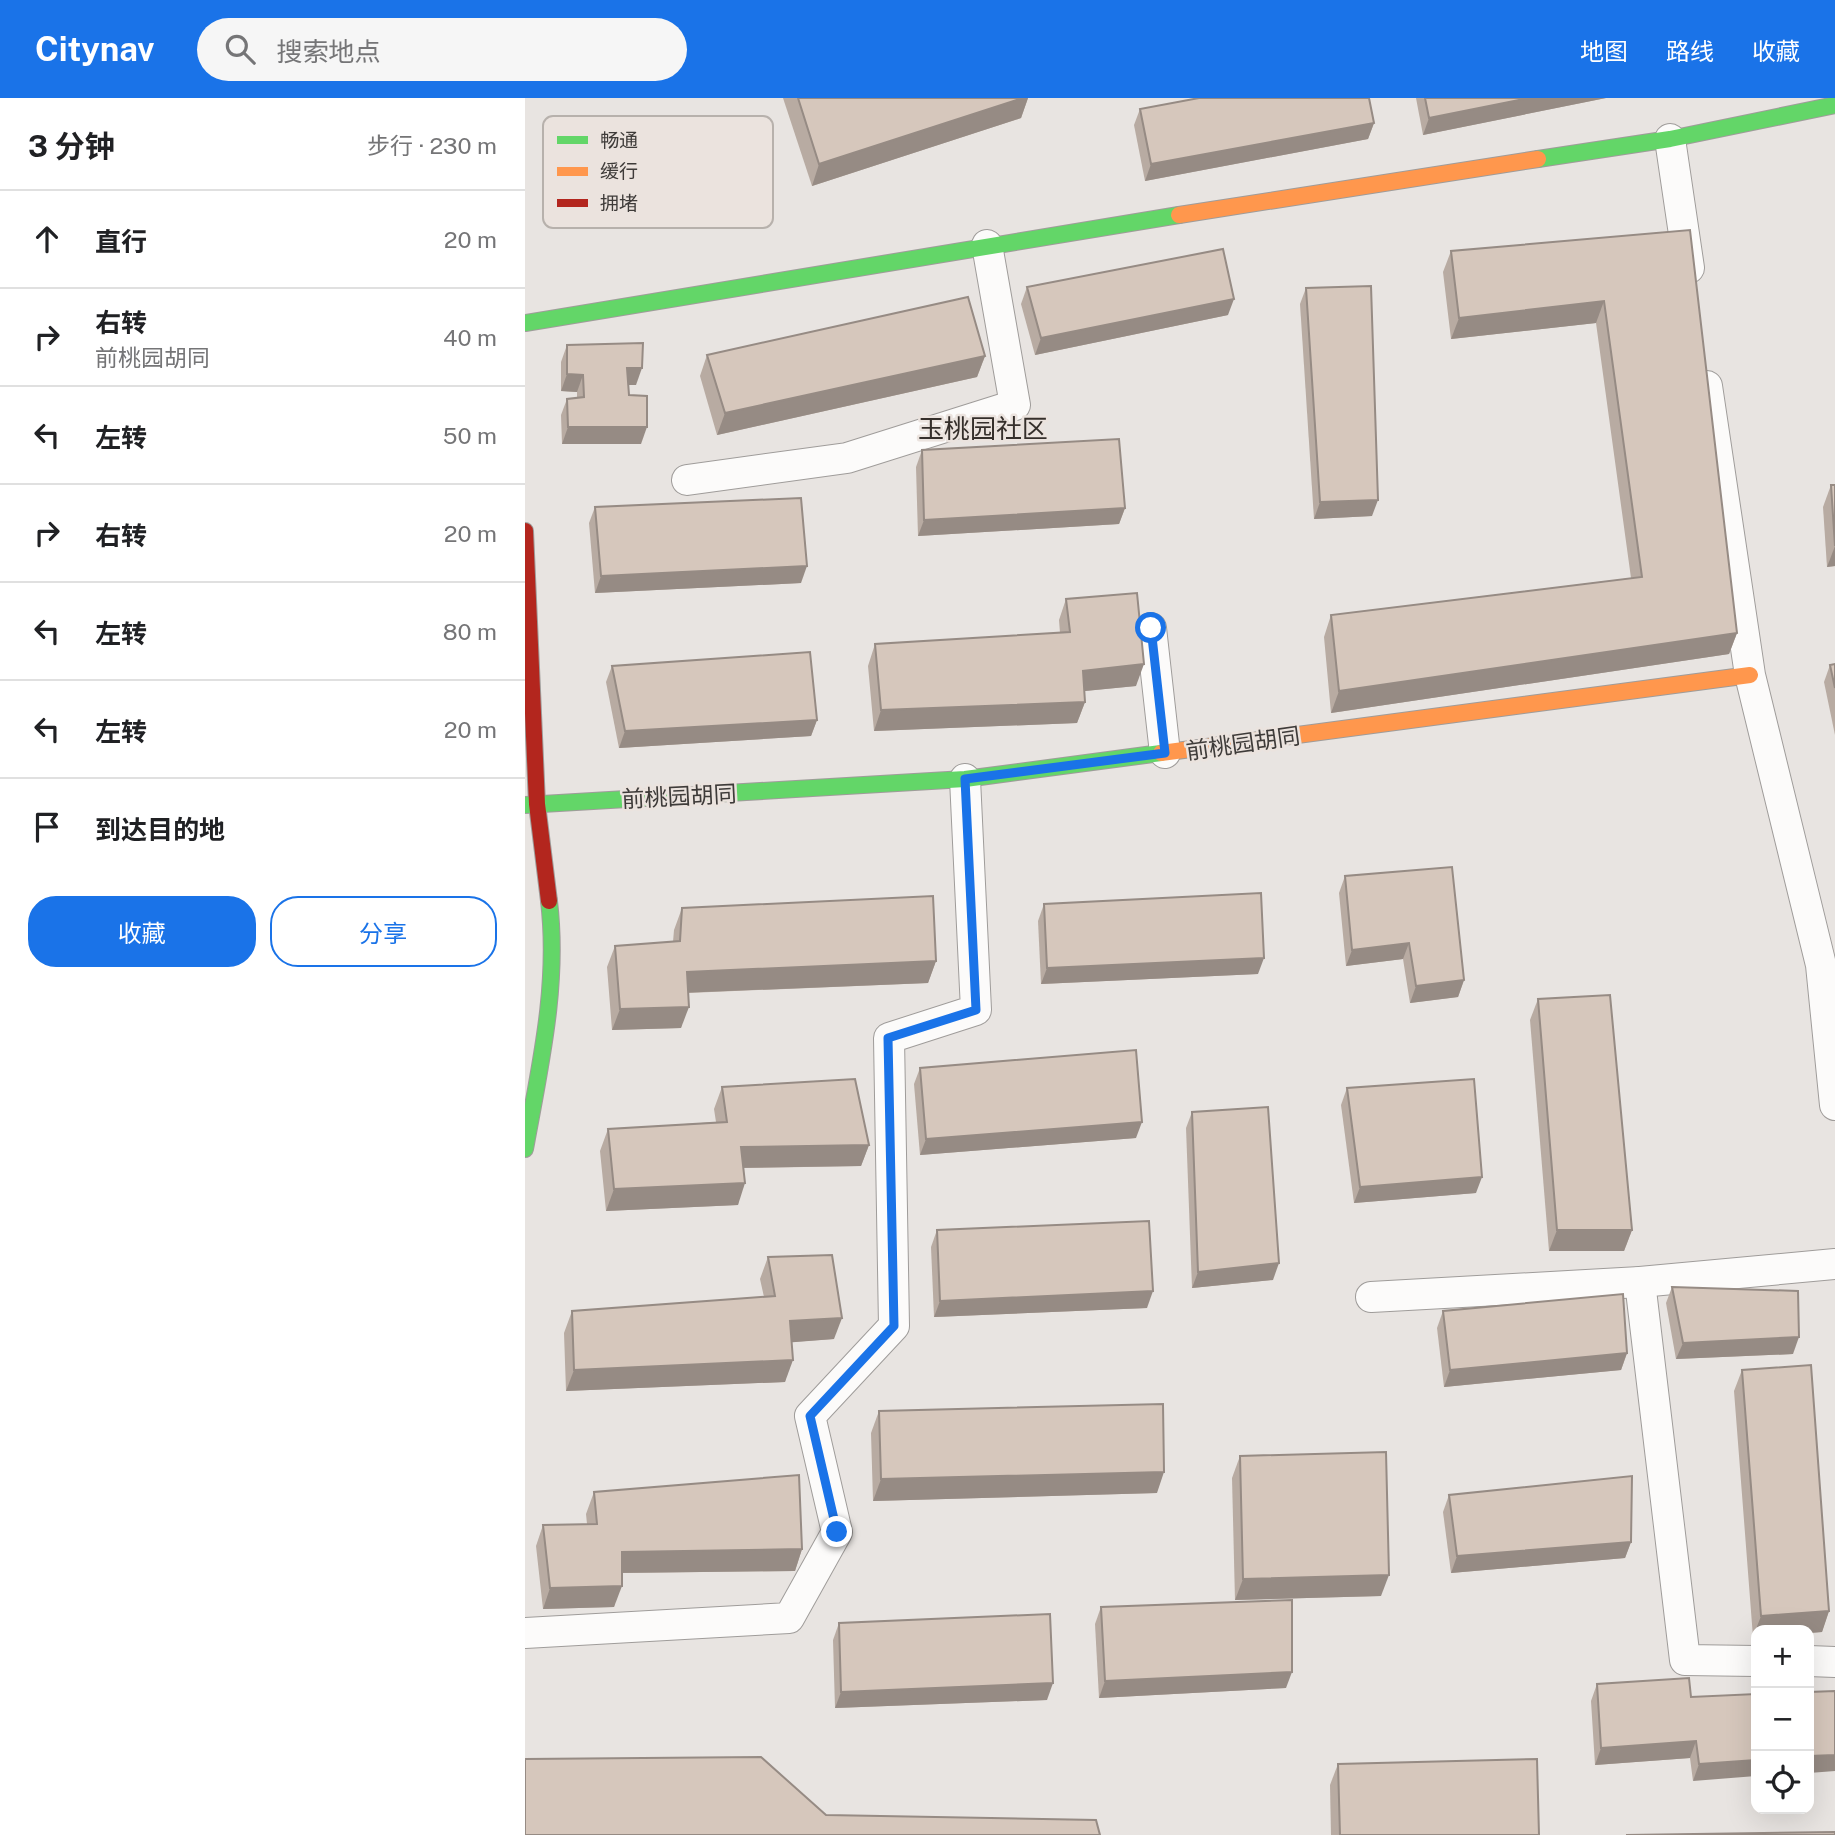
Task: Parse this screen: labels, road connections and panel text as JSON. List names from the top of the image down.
{
  "streets": {
    "street": ["前桃园胡同"]
  },
  "districts": ["玉桃园社区"],
  "legend": ["畅通", "缓行", "拥堵"],
  "page": {
    "header": "Citynav",
    "search": "搜索地点",
    "nav": ["地图", "路线", "收藏"],
    "heading": ["3 分钟", "步行 · 230 m"],
    "list": [
      ["直行", "20 m"],
      ["右转", "前桃园胡同", "40 m"],
      ["左转", "50 m"],
      ["右转", "20 m"],
      ["左转", "80 m"],
      ["左转", "20 m"],
      "到达目的地"
    ],
    "buttons": ["收藏", "分享"],
    "map_buttons": ["+", "−"]
  }
}
